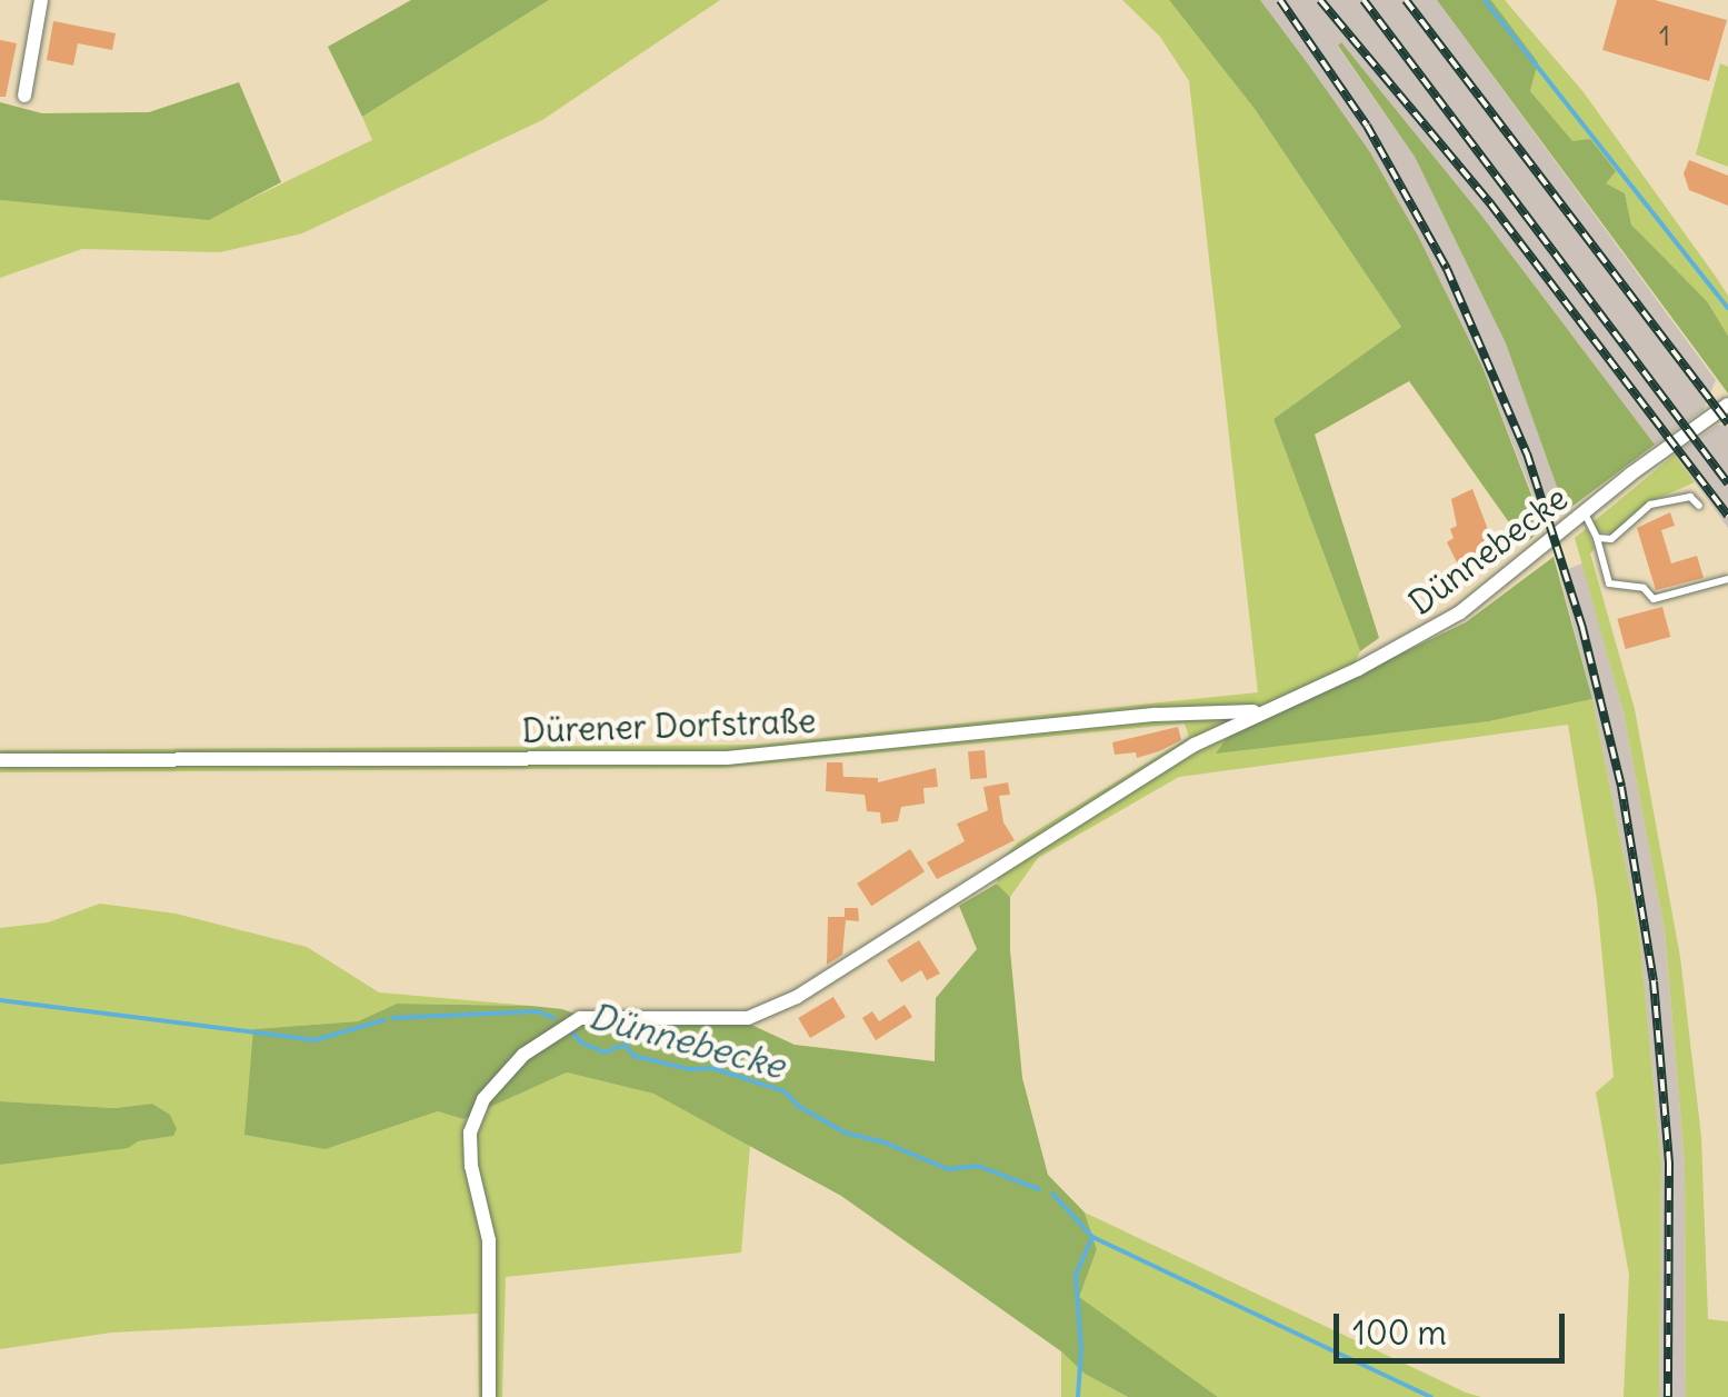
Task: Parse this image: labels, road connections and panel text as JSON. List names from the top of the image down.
{
  "streets": {
    "street": ["Dünnebecke", "Dürener Dorfstraße"]
  },
  "crossings": [
    ["Dünnebecke", "Dürener Dorfstraße"]
  ],
  "water": ["Dünnebecke"],
  "house_numbers": ["1"],
  "scale_bar": "100 m"
}
